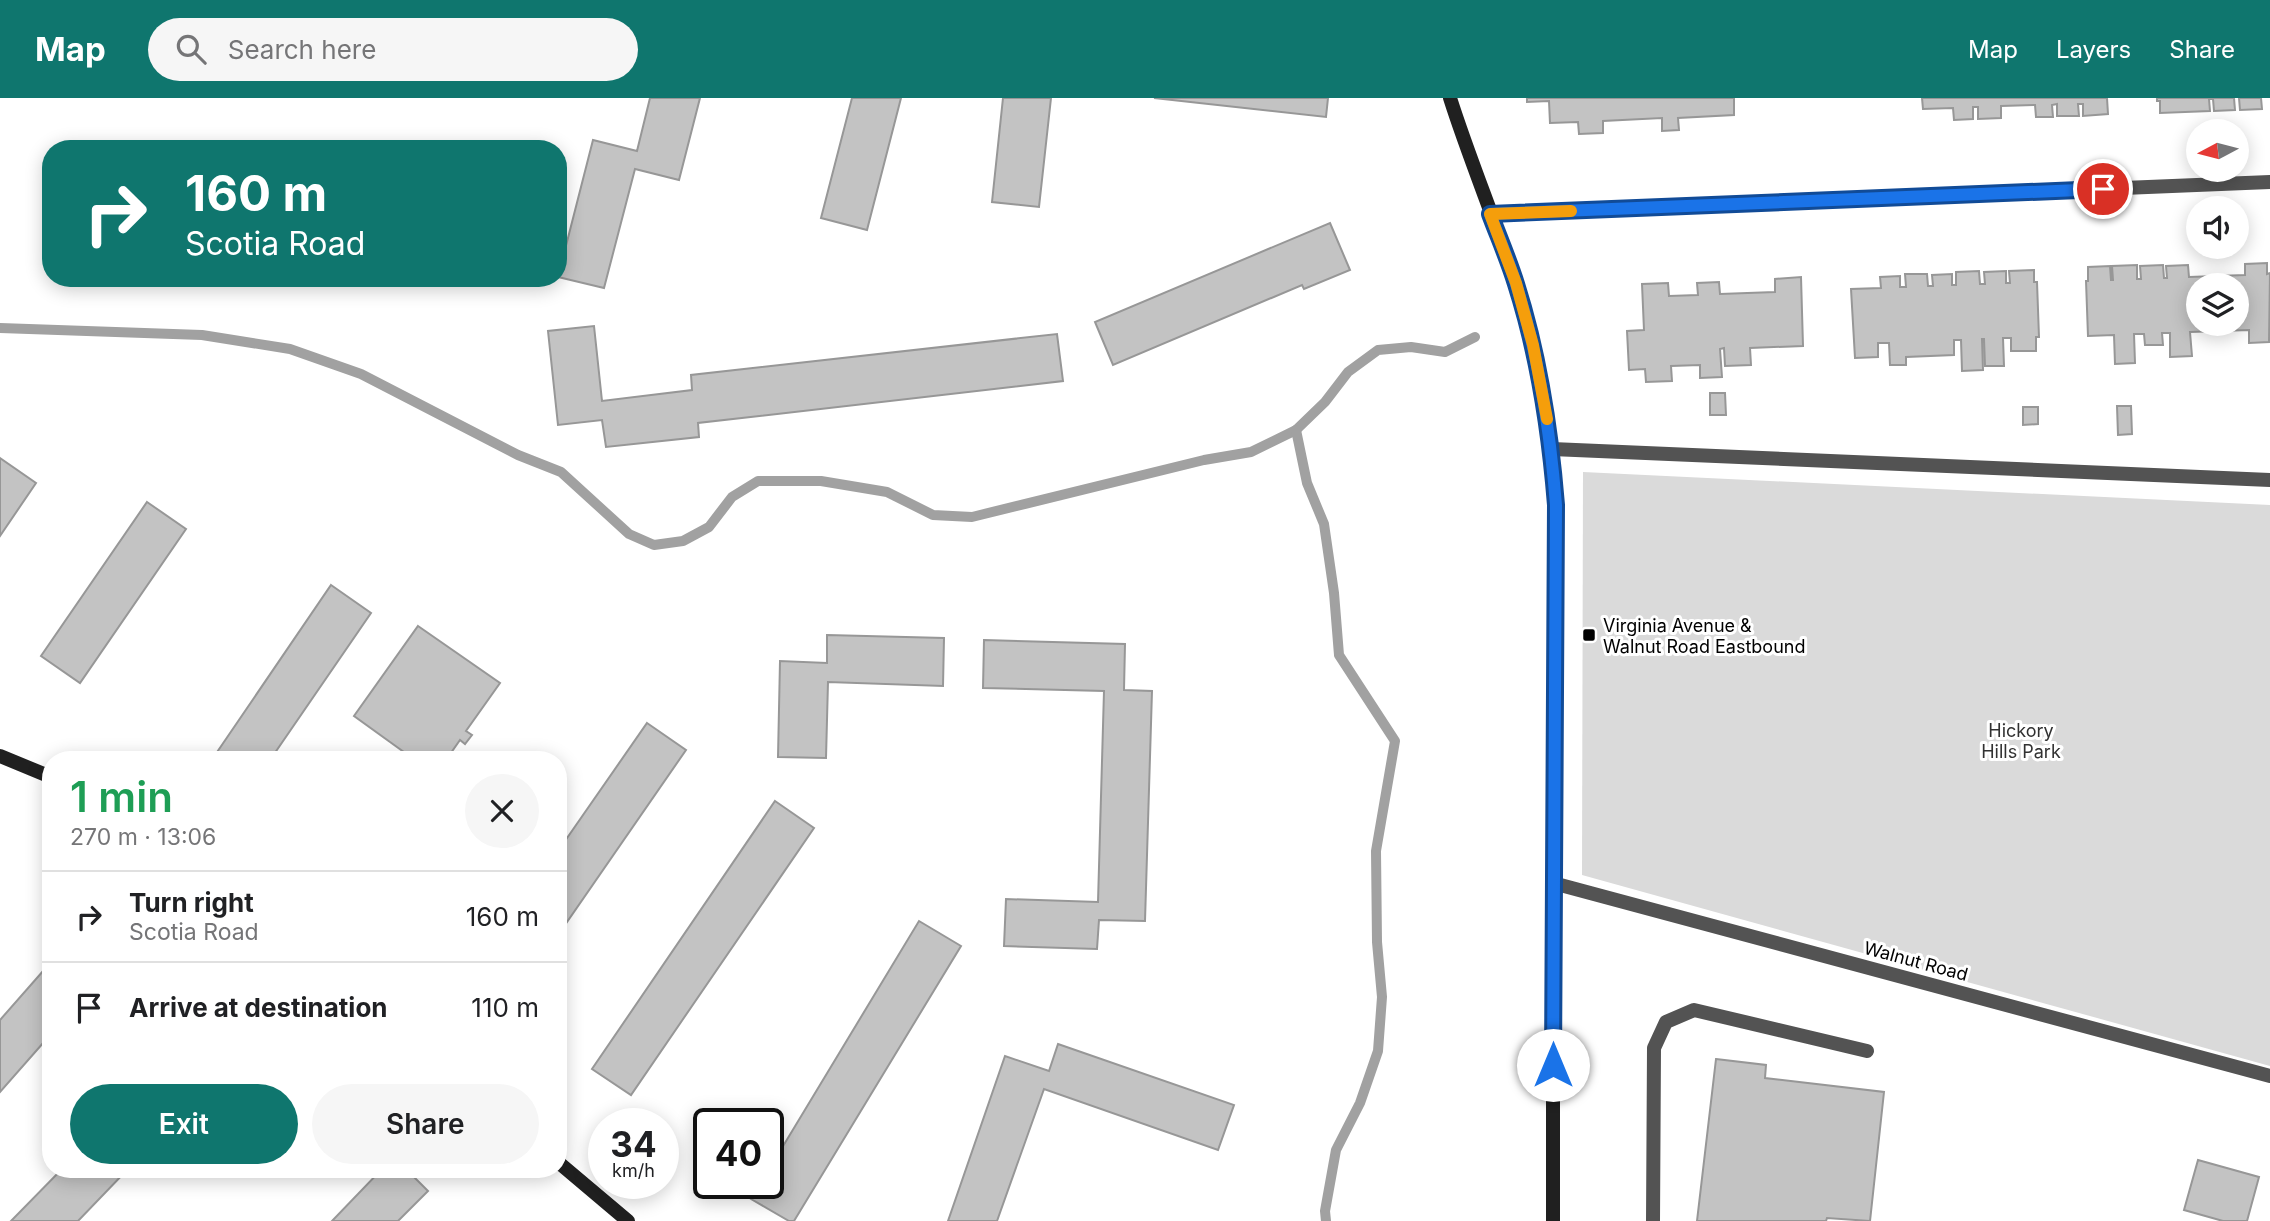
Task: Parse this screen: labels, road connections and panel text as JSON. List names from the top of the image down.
{
  "streets": {
    "street": ["Walnut Road"]
  },
  "parks": ["Hickory Hills Park"],
  "places": {
    "transit": ["Virginia Avenue & Walnut Road Eastbound"]
  },
  "north": "left",
  "page": {
    "header": "Map",
    "search": "Search here",
    "nav": ["Map", "Layers", "Share"],
    "turn": ["160 m", "Scotia Road"],
    "heading": ["1 min", "270 m · 13:06"],
    "list": [
      {
        "name": "Turn right",
        "note": "Scotia Road",
        "value": "160 m"
      },
      {
        "name": "Arrive at destination",
        "value": "110 m"
      }
    ],
    "buttons": ["Exit", "Share"],
    "speed": "34 km/h",
    "limit": "40"
  }
}
